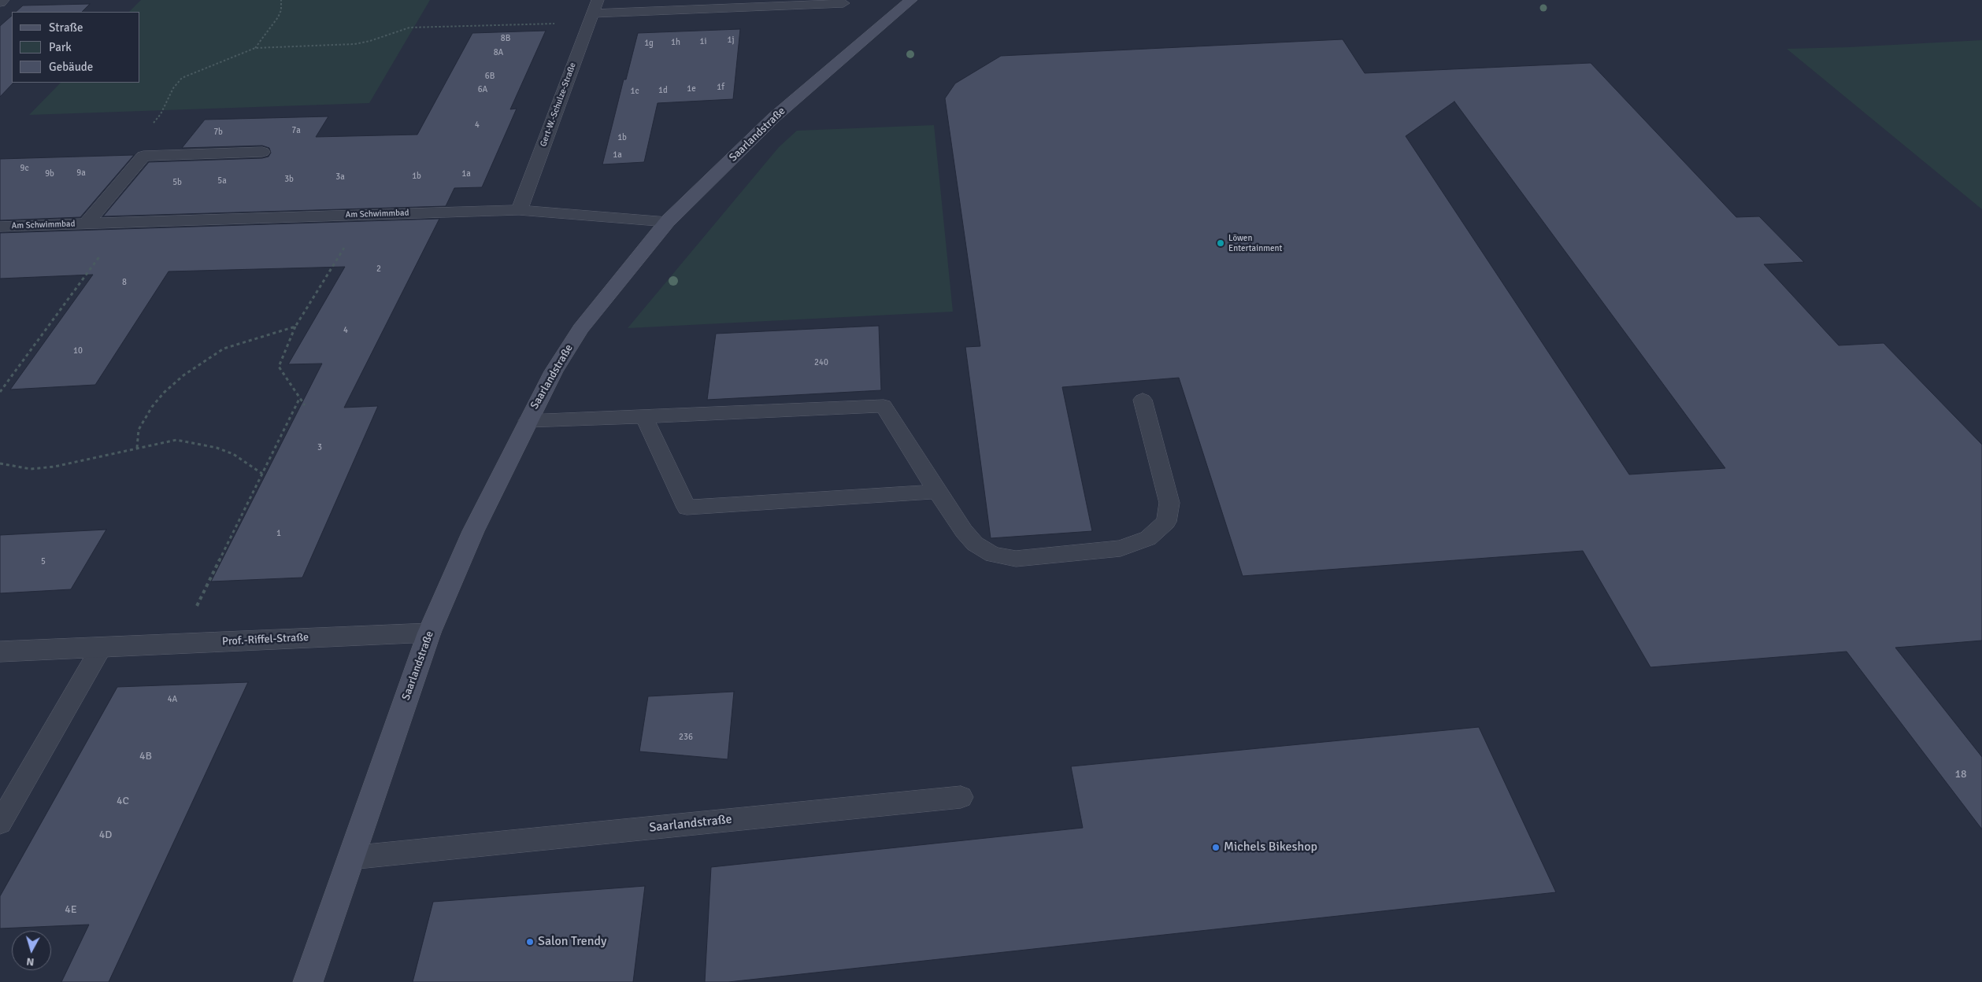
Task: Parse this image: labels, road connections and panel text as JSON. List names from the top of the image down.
{
  "streets": {
    "main road": ["Saarlandstraße"],
    "street": ["Gert-W.-Schulze-Straße", "Am Schwimmbad", "Prof.-Riffel-Straße"]
  },
  "crossings": [
    ["Gert-W.-Schulze-Straße", "Am Schwimmbad"],
    ["Saarlandstraße", "Am Schwimmbad"],
    ["Saarlandstraße", "Prof.-Riffel-Straße"]
  ],
  "places": ["Löwen Entertainment", "Michels Bikeshop", "Salon Trendy"],
  "house_numbers": [
    "8B",
    "1j",
    "1i",
    "1h",
    "1g",
    "8A",
    "6B",
    "1f",
    "1e",
    "6A",
    "1d",
    "1c",
    "4",
    "7a",
    "7b",
    "1b",
    "1a",
    "9c",
    "9a",
    "9b",
    "1a",
    "1b",
    "3a",
    "3b",
    "5a",
    "5b",
    "2",
    "8",
    "4",
    "10",
    "240",
    "3",
    "1",
    "5",
    "4A",
    "236",
    "4B",
    "18",
    "4C",
    "4D",
    "4E"
  ],
  "legend": ["Straße", "Park", "Gebäude"],
  "north": "bottom"
}
